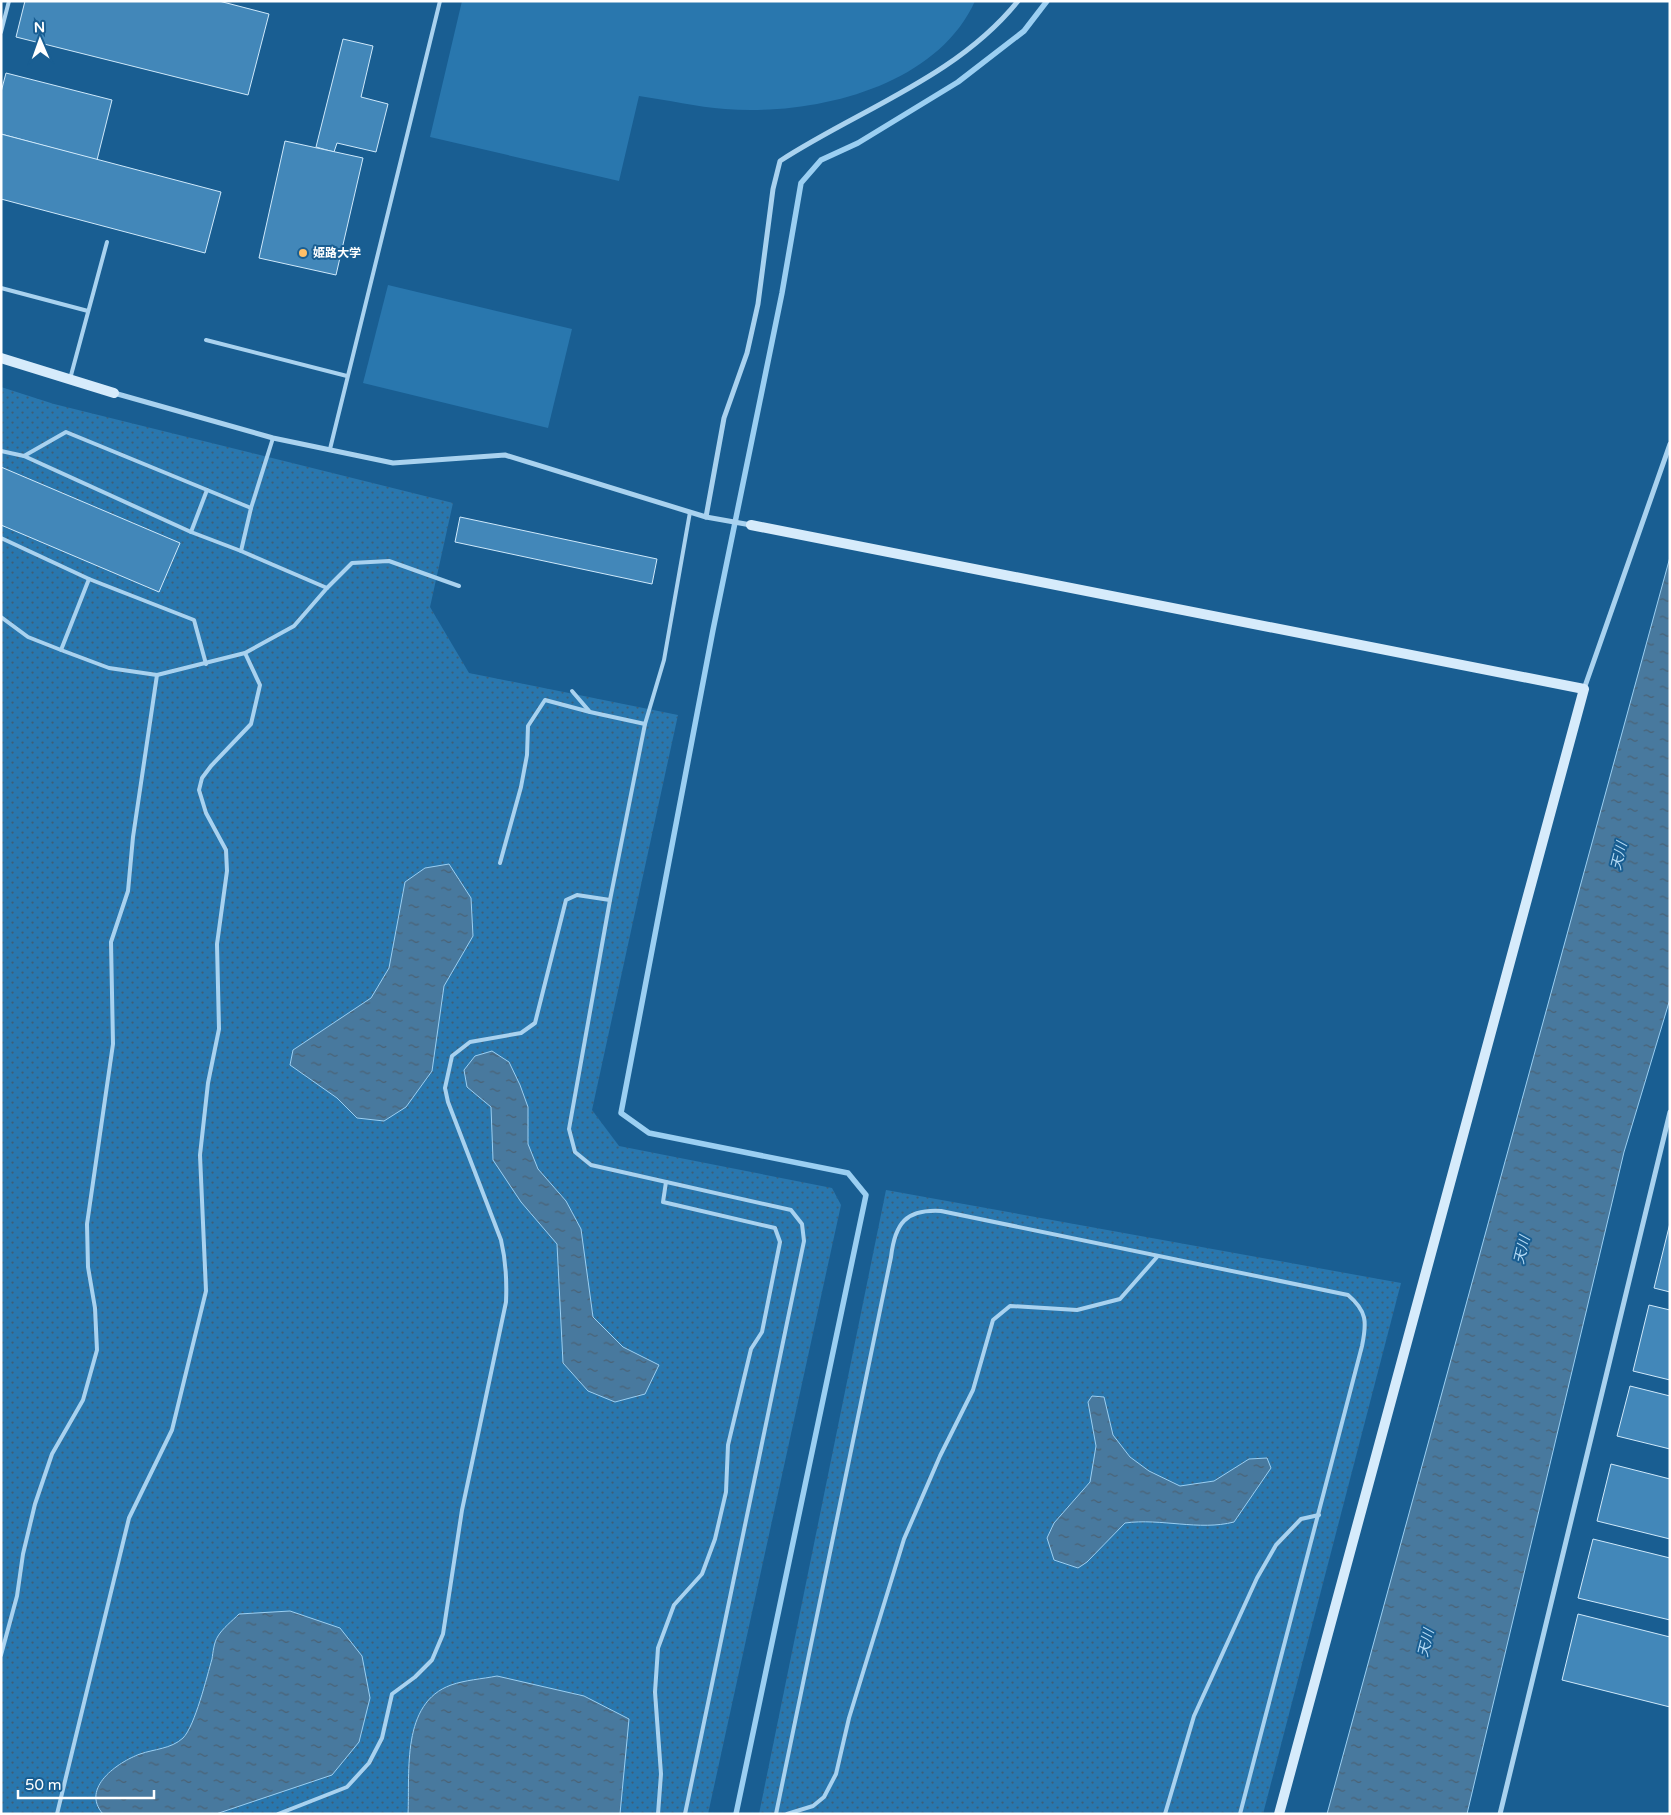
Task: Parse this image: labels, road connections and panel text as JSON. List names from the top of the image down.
{
  "water": ["天川"],
  "places": ["姫路大学"],
  "scale_bar": "50 m",
  "north": "top"
}
